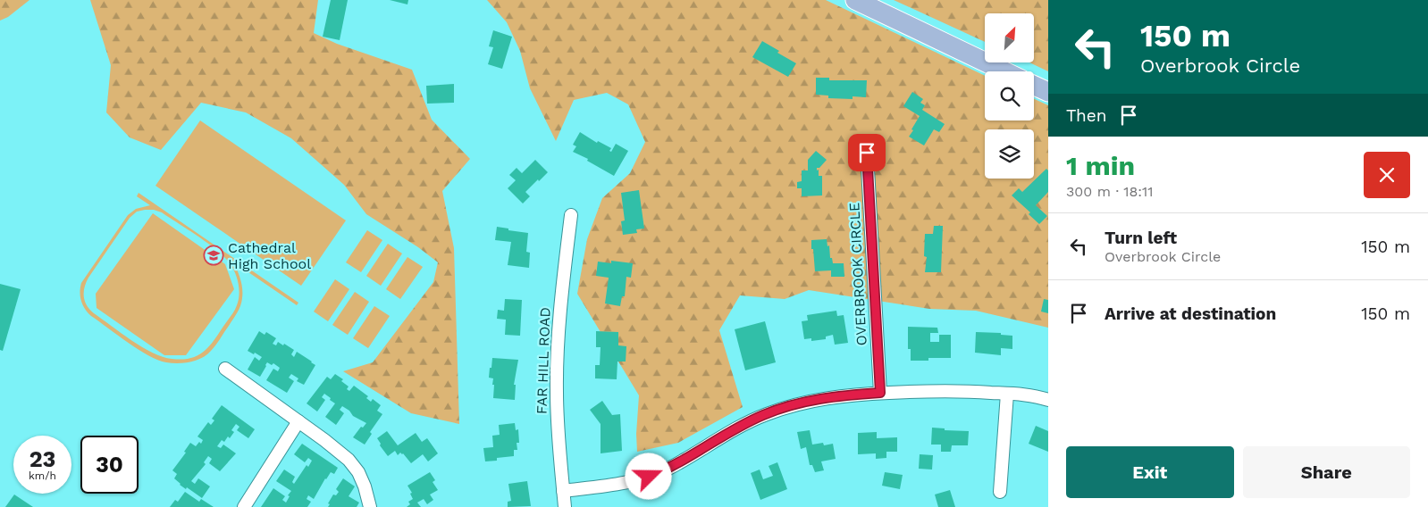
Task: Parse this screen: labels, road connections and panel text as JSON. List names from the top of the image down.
{
  "streets": {
    "street": ["OVERBROOK CIRCLE", "FAR HILL ROAD"]
  },
  "places": {
    "school or university": ["Cathedral High School"]
  },
  "north": "top right",
  "page": {
    "turn": ["150 m", "Overbrook Circle"],
    "then": "Then",
    "heading": ["1 min", "300 m · 18:11"],
    "list": [
      {
        "name": "Turn left",
        "note": "Overbrook Circle",
        "value": "150 m"
      },
      {
        "name": "Arrive at destination",
        "value": "150 m"
      }
    ],
    "speed": "23 km/h",
    "limit": "30",
    "buttons": ["Exit", "Share"]
  }
}
